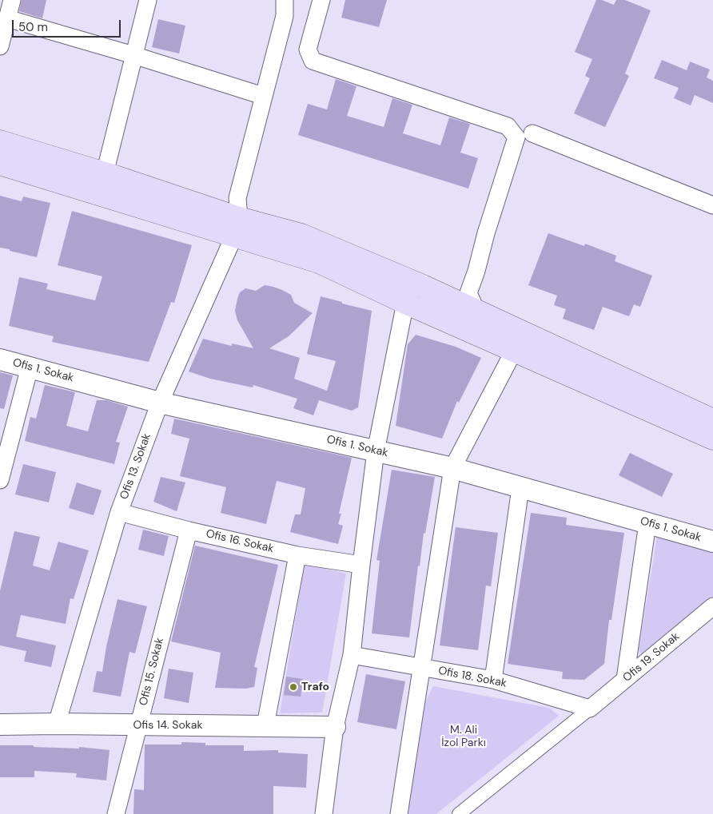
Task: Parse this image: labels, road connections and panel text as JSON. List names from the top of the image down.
{
  "streets": {
    "street": [
      "Ofis 1. Sokak",
      "Ofis 13. Sokak",
      "Ofis 16. Sokak",
      "Ofis 19. Sokak",
      "Ofis 15. Sokak",
      "Ofis 18. Sokak",
      "Ofis 14. Sokak"
    ]
  },
  "crossings": [
    ["Ofis 1. Sokak", "Ofis 13. Sokak"],
    ["Ofis 13. Sokak", "Ofis 16. Sokak"],
    ["Ofis 13. Sokak", "Ofis 14. Sokak"],
    ["Ofis 16. Sokak", "Ofis 15. Sokak"],
    ["Ofis 19. Sokak", "Ofis 18. Sokak"],
    ["Ofis 15. Sokak", "Ofis 14. Sokak"]
  ],
  "parks": ["M. Ali İzol Parkı"],
  "places": ["Trafo"],
  "scale_bar": "50 m"
}
